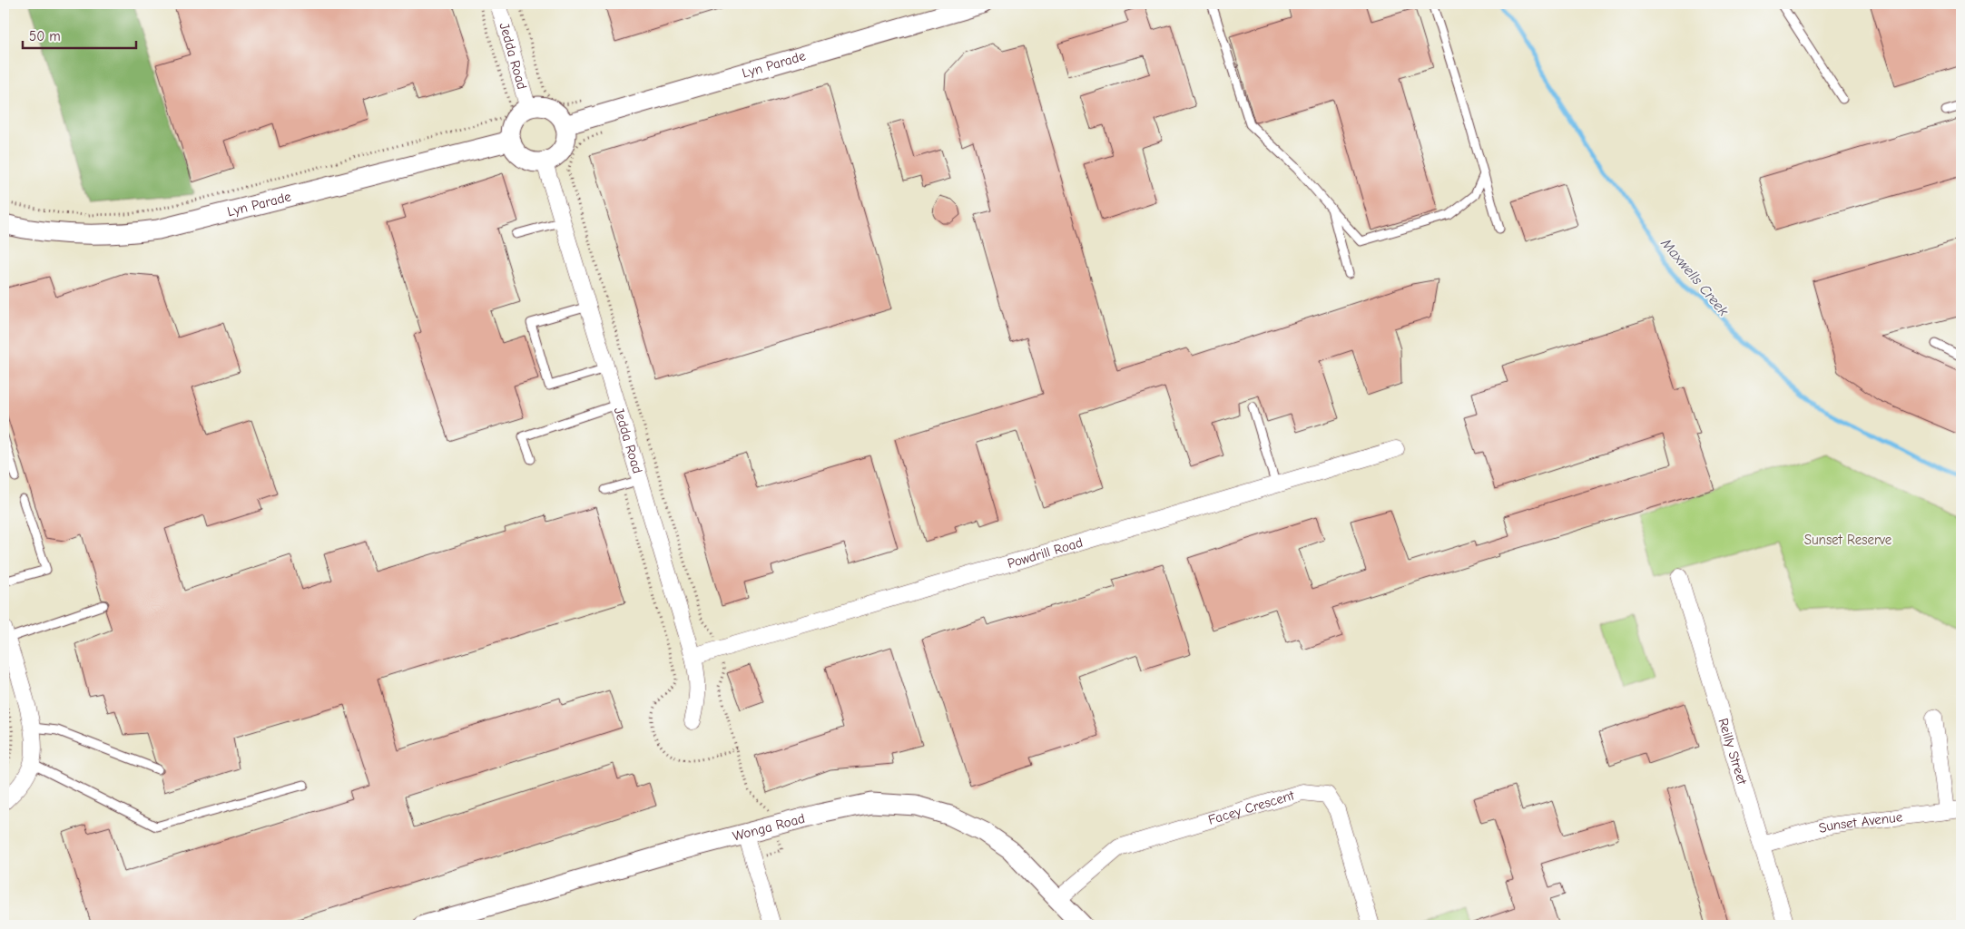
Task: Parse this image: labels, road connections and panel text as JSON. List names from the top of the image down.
{
  "streets": {
    "street": [
      "Jedda Road",
      "Lyn Parade",
      "Powdrill Road",
      "Reilly Street",
      "Facey Crescent",
      "Sunset Avenue",
      "Wonga Road"
    ]
  },
  "crossings": [
    ["Jedda Road", "Lyn Parade"],
    ["Jedda Road", "Powdrill Road"],
    ["Reilly Street", "Sunset Avenue"],
    ["Facey Crescent", "Wonga Road"]
  ],
  "water": ["Maxwells Creek"],
  "parks": ["Sunset Reserve"],
  "scale_bar": "50 m"
}
